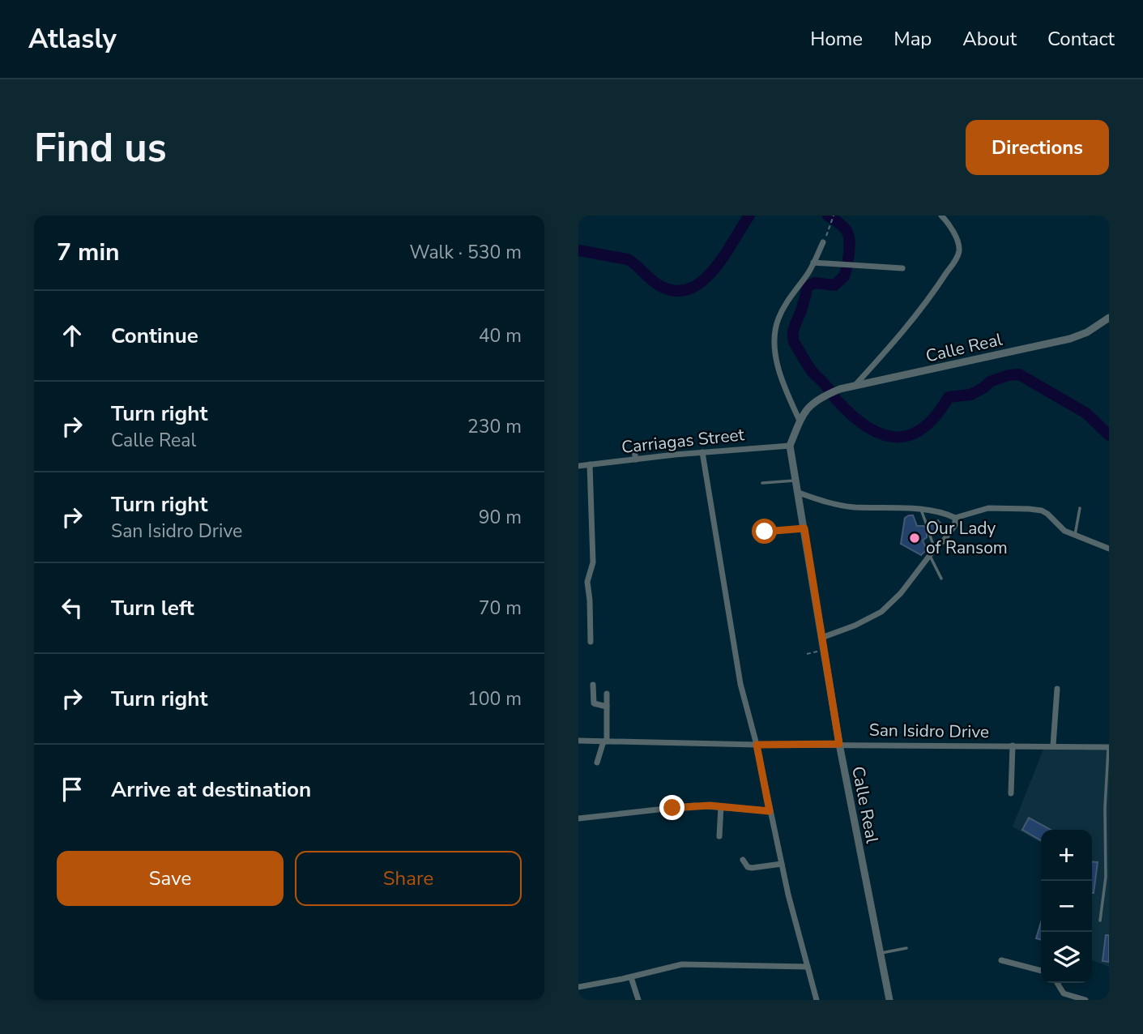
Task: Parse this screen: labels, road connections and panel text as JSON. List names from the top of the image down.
{
  "streets": {
    "street": ["Calle Real", "Carriagas Street", "San Isidro Drive"]
  },
  "crossings": [
    ["Calle Real", "Carriagas Street"],
    ["Calle Real", "San Isidro Drive"]
  ],
  "places": ["Our Lady of Ransom"],
  "page": {
    "header": "Atlasly",
    "nav": [
      "Home",
      "Map",
      "About",
      "Contact"
    ],
    "buttons": [
      "Directions",
      ["Save", "Share"]
    ],
    "title": "Find us",
    "heading": ["7 min", "Walk · 530 m"],
    "list": [
      ["Continue", "40 m"],
      ["Turn right", "Calle Real", "230 m"],
      ["Turn right", "San Isidro Drive", "90 m"],
      ["Turn left", "70 m"],
      ["Turn right", "100 m"],
      "Arrive at destination"
    ],
    "map_buttons": ["+", "−"]
  }
}
